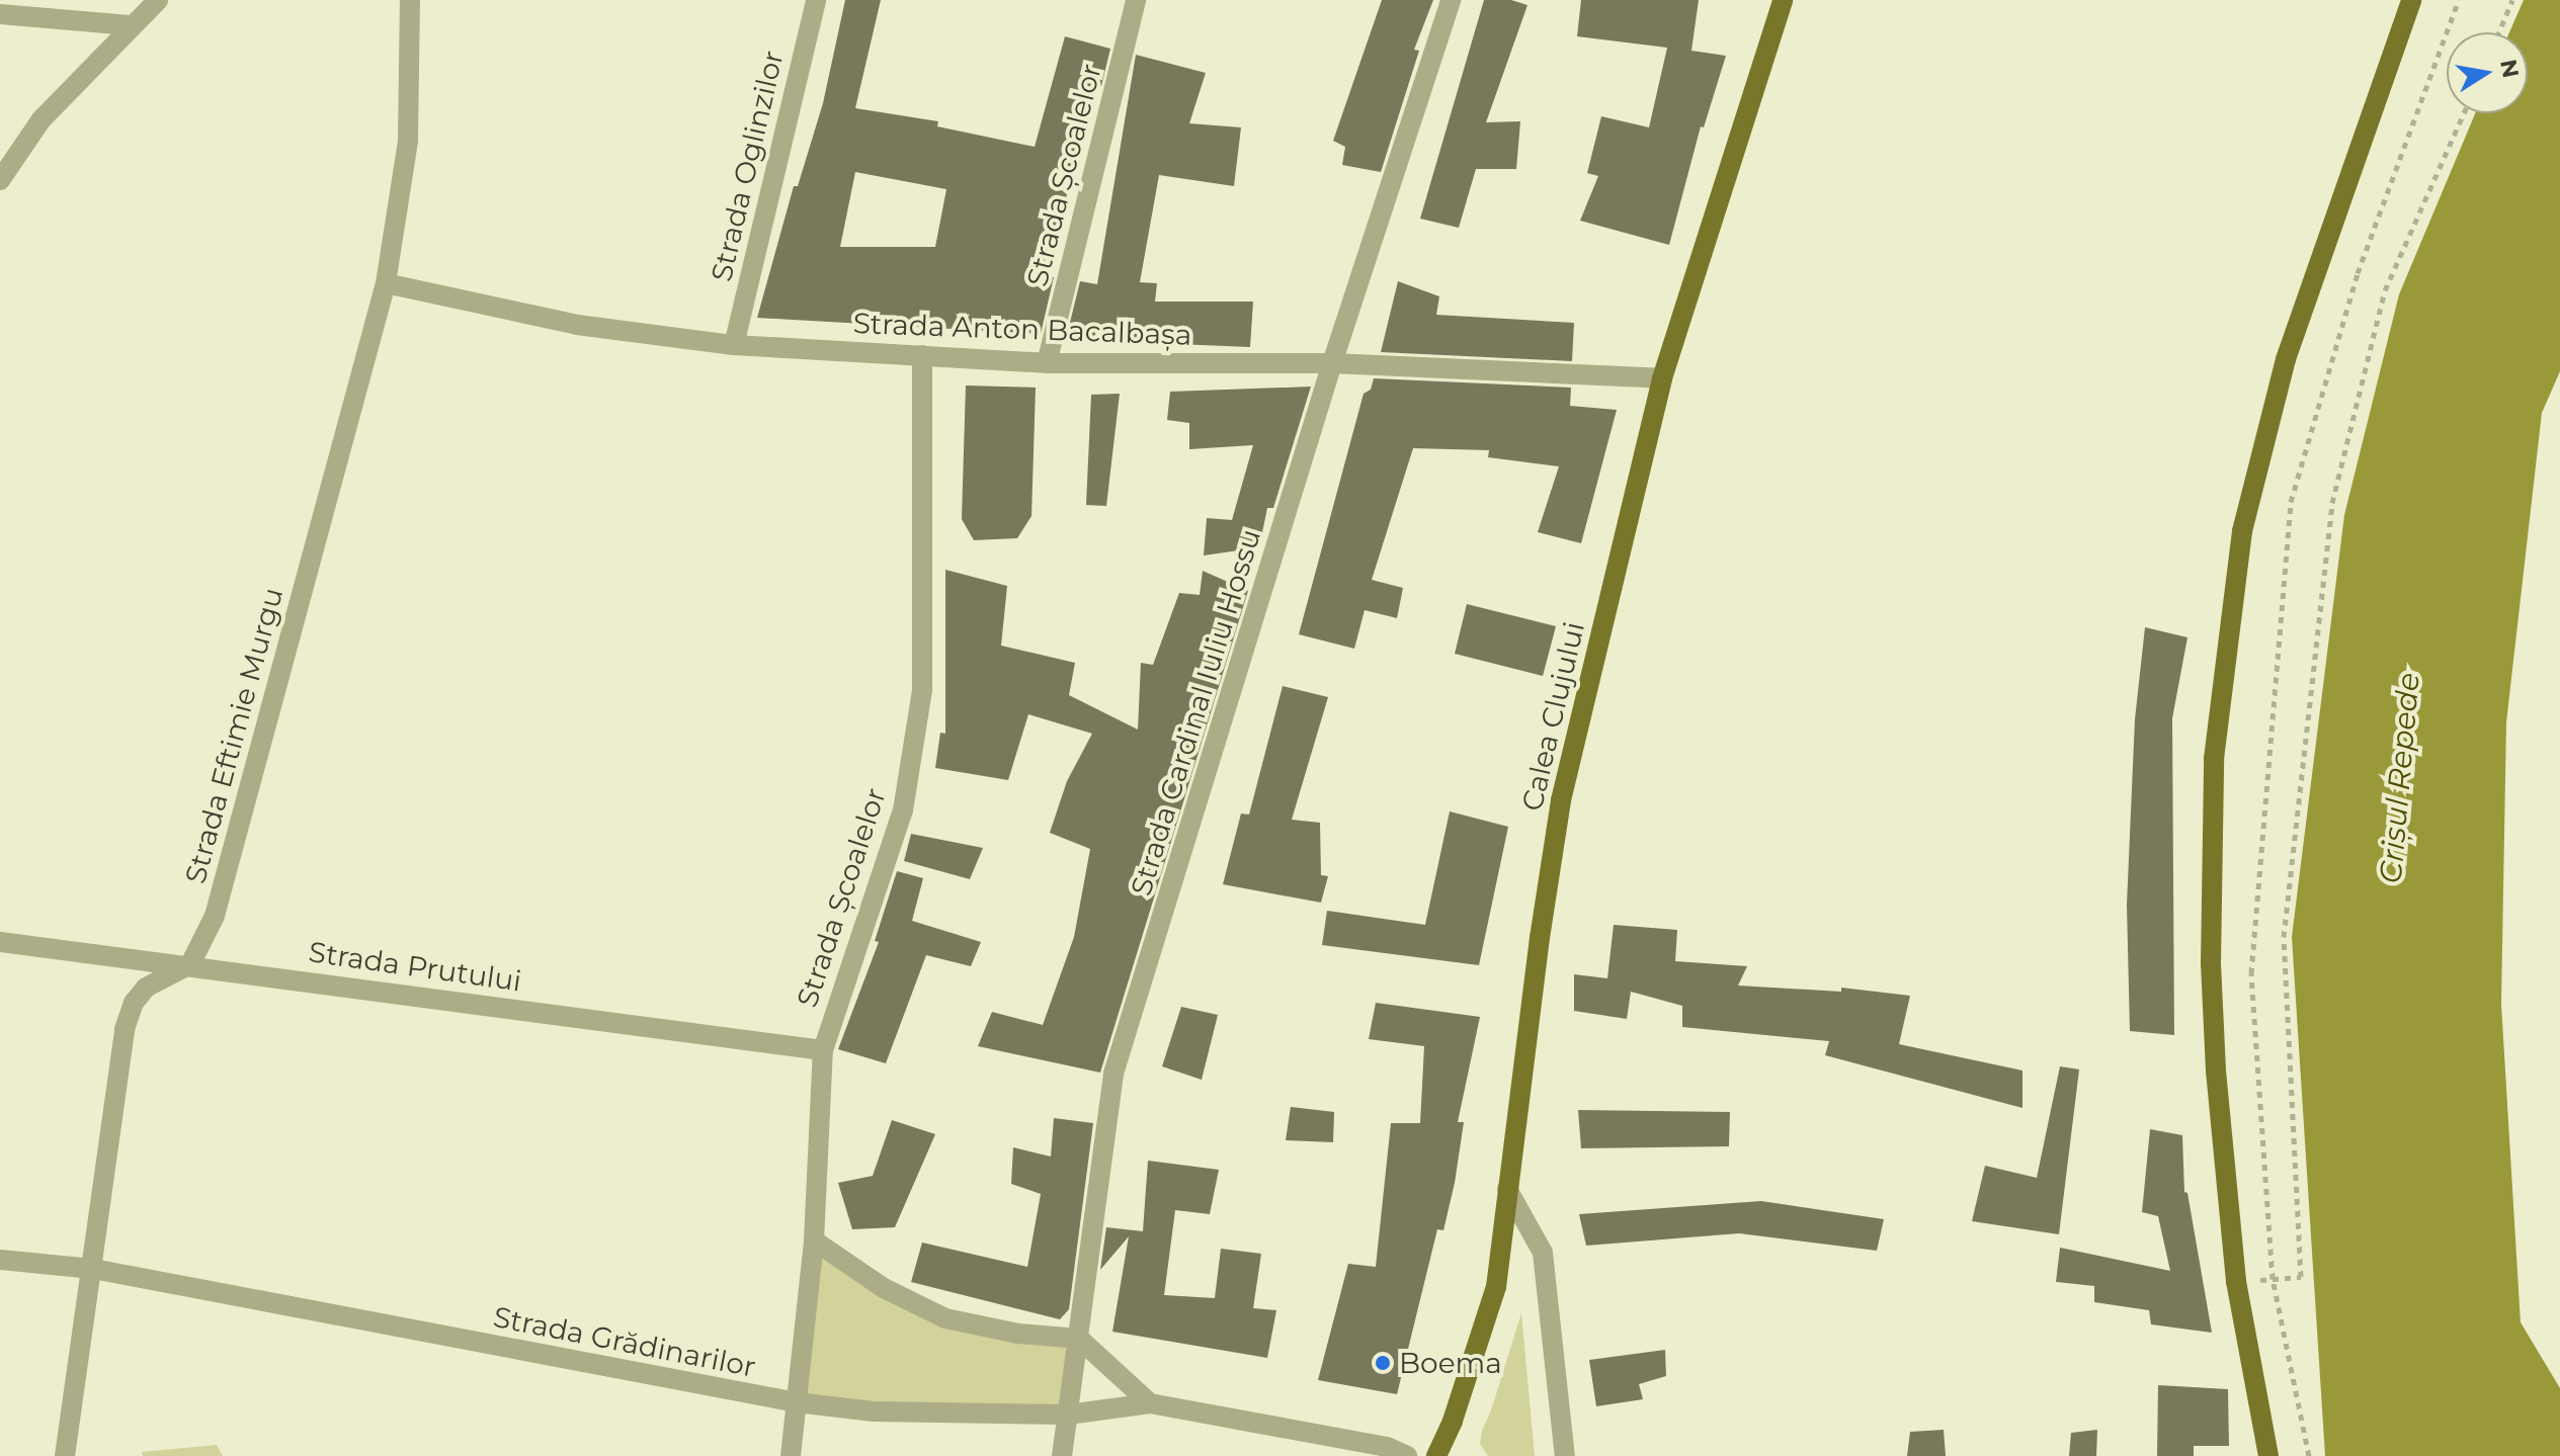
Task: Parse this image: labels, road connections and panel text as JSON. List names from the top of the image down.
{
  "streets": {
    "main road": ["Calea Clujului"],
    "street": [
      "Strada Oglinzilor",
      "Strada Școalelor",
      "Strada Anton Bacalbașa",
      "Strada Cardinal Iuliu Hossu",
      "Strada Eftimie Murgu",
      "Strada Prutului",
      "Strada Grădinarilor"
    ]
  },
  "crossings": [
    ["Strada Oglinzilor", "Strada Anton Bacalbașa"],
    ["Strada Școalelor", "Strada Anton Bacalbașa"],
    ["Strada Școalelor", "Strada Prutului"],
    ["Strada Școalelor", "Strada Grădinarilor"],
    ["Strada Anton Bacalbașa", "Strada Cardinal Iuliu Hossu"],
    ["Strada Anton Bacalbașa", "Calea Clujului"],
    ["Strada Anton Bacalbașa", "Strada Eftimie Murgu"],
    ["Strada Cardinal Iuliu Hossu", "Strada Grădinarilor"],
    ["Strada Eftimie Murgu", "Strada Prutului"]
  ],
  "water": ["Crișul Repede"],
  "places": ["Boema"],
  "north": "right"
}
